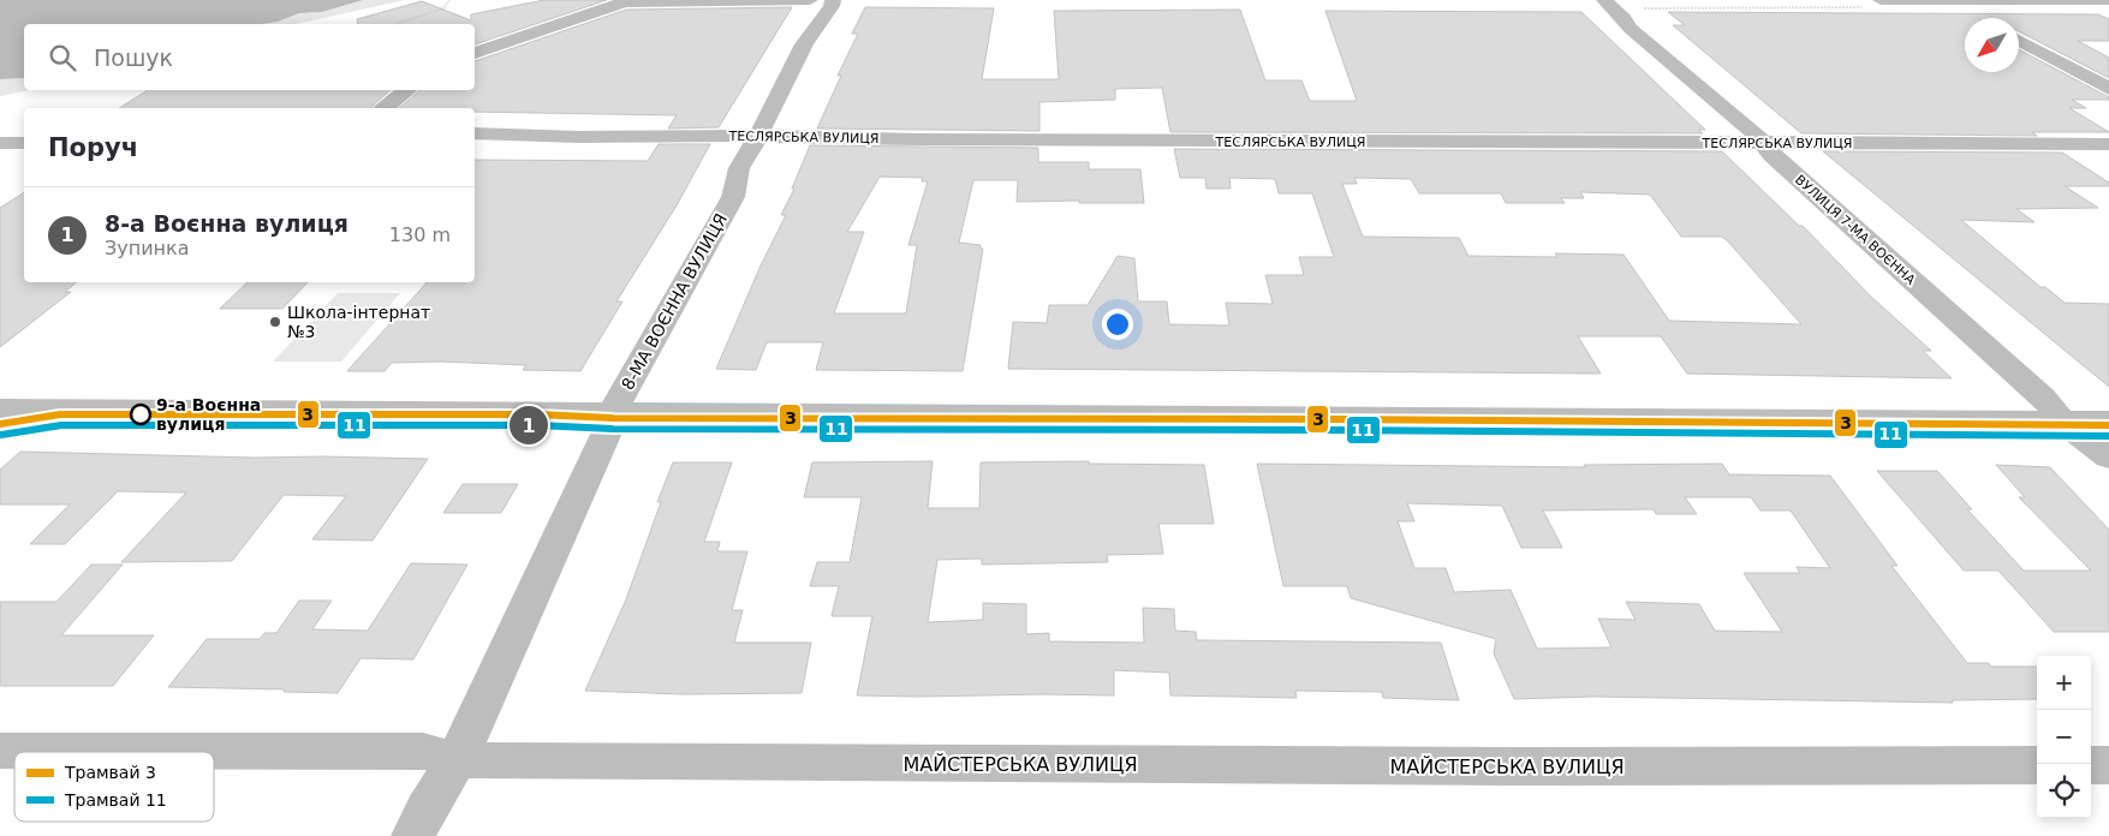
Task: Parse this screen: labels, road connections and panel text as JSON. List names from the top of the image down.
{
  "streets": {
    "street": [
      "ТЕСЛЯРСЬКА ВУЛИЦЯ",
      "ВУЛИЦЯ 7-МА ВОЄННА",
      "8-МА ВОЄННА ВУЛИЦЯ",
      "МАЙСТЕРСЬКА ВУЛИЦЯ"
    ]
  },
  "crossings": [
    ["ТЕСЛЯРСЬКА ВУЛИЦЯ", "ВУЛИЦЯ 7-МА ВОЄННА"],
    ["ТЕСЛЯРСЬКА ВУЛИЦЯ", "8-МА ВОЄННА ВУЛИЦЯ"],
    ["8-МА ВОЄННА ВУЛИЦЯ", "МАЙСТЕРСЬКА ВУЛИЦЯ"]
  ],
  "places": ["Школа-інтернат №3", "9-а Воєнна вулиця"],
  "lines": ["tram line 3", "tram line 11"],
  "legend": ["Трамвай 3", "Трамвай 11"],
  "north": "bottom left",
  "page": {
    "search": "Пошук",
    "heading": "Поруч",
    "list": [
      {
        "mark": "1",
        "name": "8-а Воєнна вулиця",
        "note": "Зупинка",
        "value": "130 m"
      }
    ],
    "pins": "1",
    "map_buttons": ["+", "−"]
  }
}
